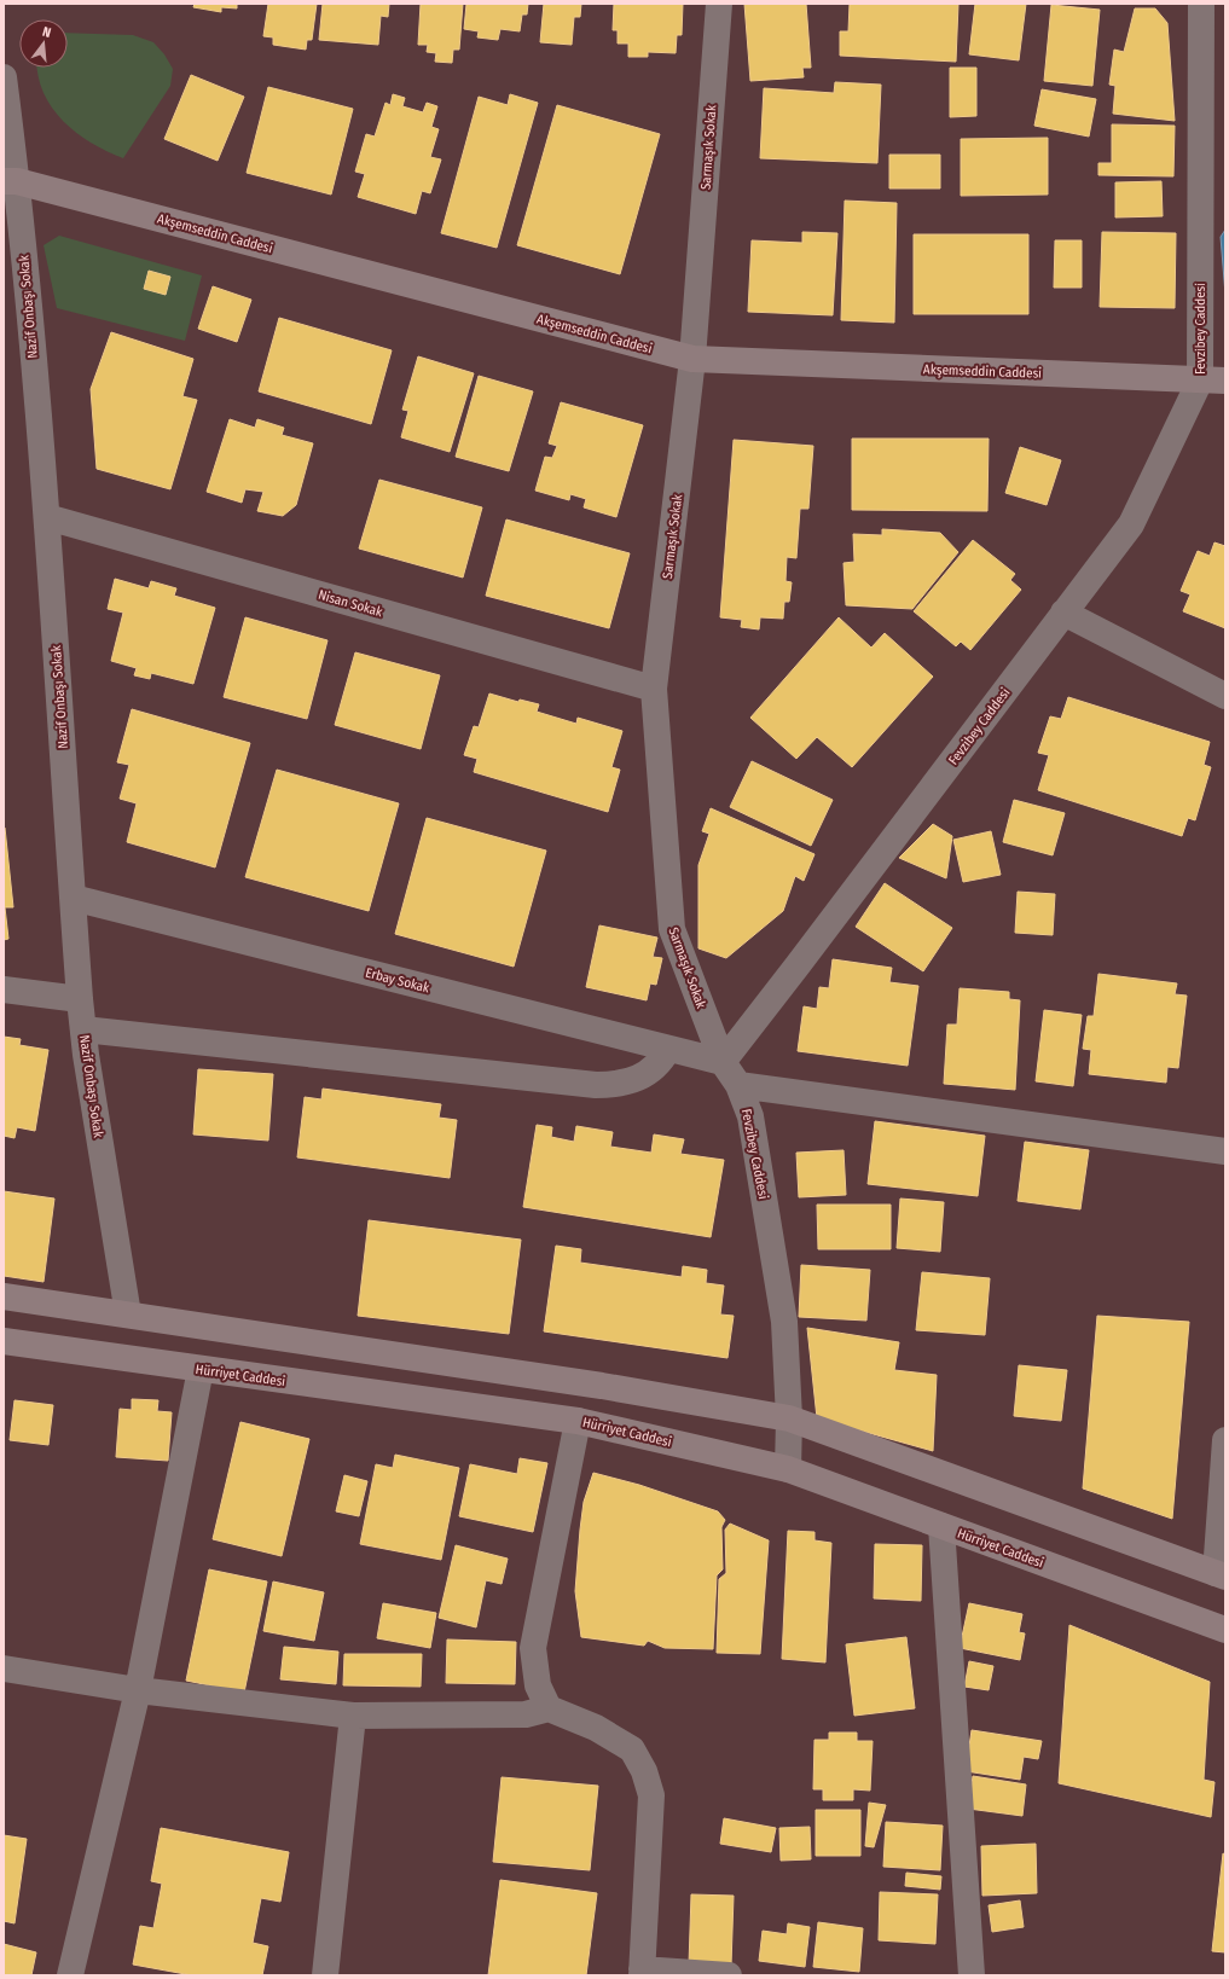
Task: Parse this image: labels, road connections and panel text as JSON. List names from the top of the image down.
{
  "streets": {
    "main road": ["Akşemseddin Caddesi", "Hürriyet Caddesi"],
    "street": [
      "Sarmaşık Sokak",
      "Nazif Onbaşı Sokak",
      "Fevzibey Caddesi",
      "Nisan Sokak",
      "Erbay Sokak"
    ]
  },
  "crossings": [
    ["Sarmaşık Sokak", "Akşemseddin Caddesi"],
    ["Sarmaşık Sokak", "Fevzibey Caddesi"],
    ["Sarmaşık Sokak", "Nisan Sokak"],
    ["Sarmaşık Sokak", "Erbay Sokak"],
    ["Akşemseddin Caddesi", "Nazif Onbaşı Sokak"],
    ["Akşemseddin Caddesi", "Fevzibey Caddesi"],
    ["Nazif Onbaşı Sokak", "Nisan Sokak"],
    ["Nazif Onbaşı Sokak", "Erbay Sokak"],
    ["Fevzibey Caddesi", "Erbay Sokak"],
    ["Fevzibey Caddesi", "Hürriyet Caddesi"]
  ],
  "north": "top"
}
